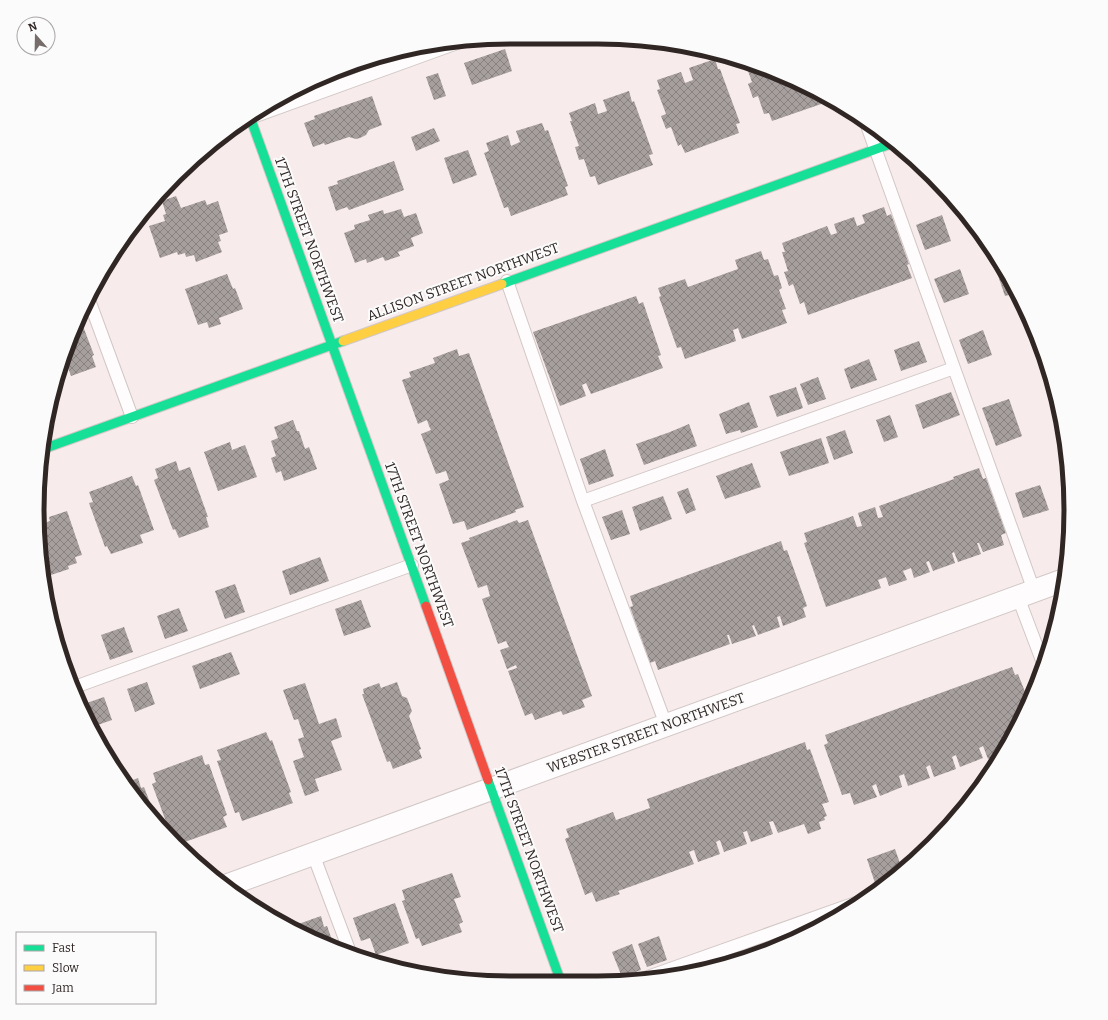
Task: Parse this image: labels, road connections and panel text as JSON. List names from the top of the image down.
{
  "streets": {
    "street": ["17TH STREET NORTHWEST", "ALLISON STREET NORTHWEST", "WEBSTER STREET NORTHWEST"]
  },
  "crossings": [
    ["17TH STREET NORTHWEST", "ALLISON STREET NORTHWEST"],
    ["17TH STREET NORTHWEST", "WEBSTER STREET NORTHWEST"]
  ],
  "legend": ["Fast", "Slow", "Jam"],
  "north": "top"
}
